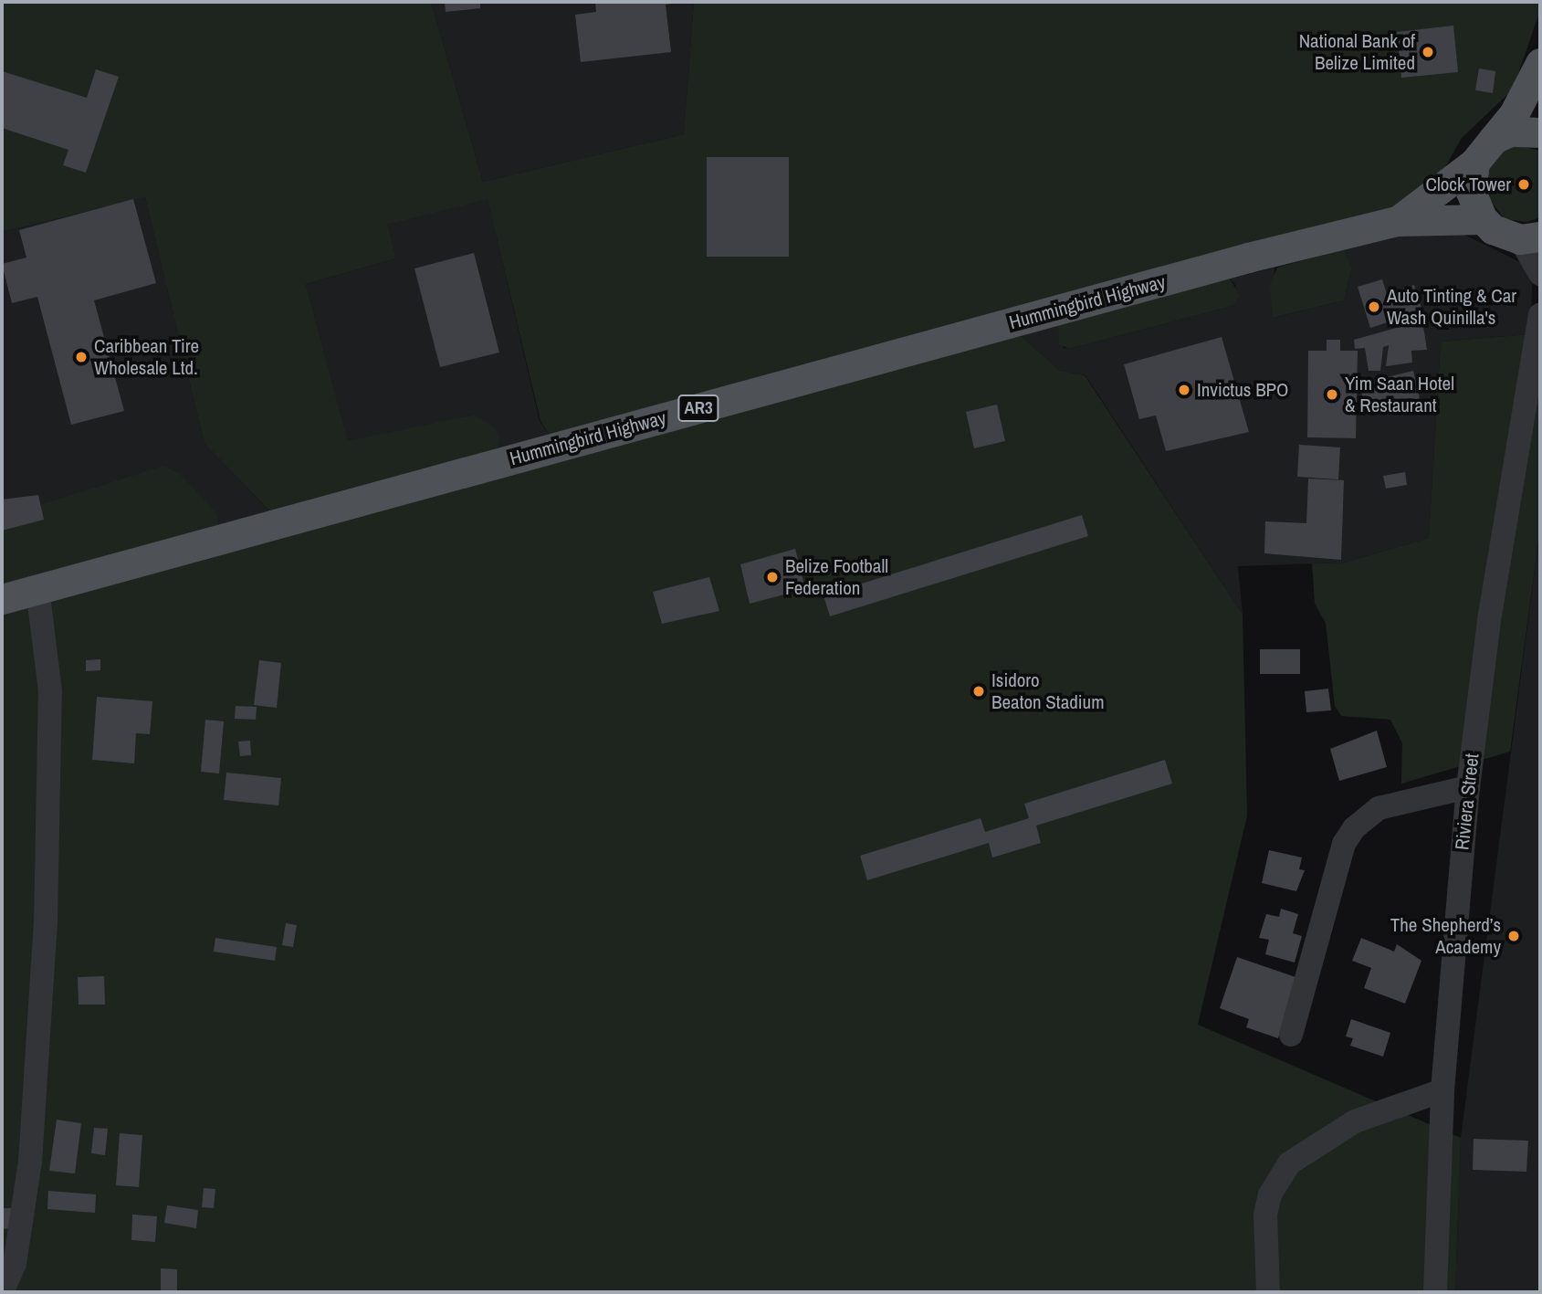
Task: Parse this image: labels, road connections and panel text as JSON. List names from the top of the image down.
{
  "streets": {
    "main road": ["Hummingbird Highway", "AR3"],
    "street": ["Riviera Street"]
  },
  "places": [
    "National Bank of Belize Limited",
    "Clock Tower",
    "Auto Tinting & Car Wash Quinilla's",
    "Caribbean Tire Wholesale Ltd.",
    "Invictus BPO",
    "Yim Saan Hotel & Restaurant",
    "Belize Football Federation",
    "Isidoro Beaton Stadium",
    "The Shepherd’s Academy"
  ]
}
